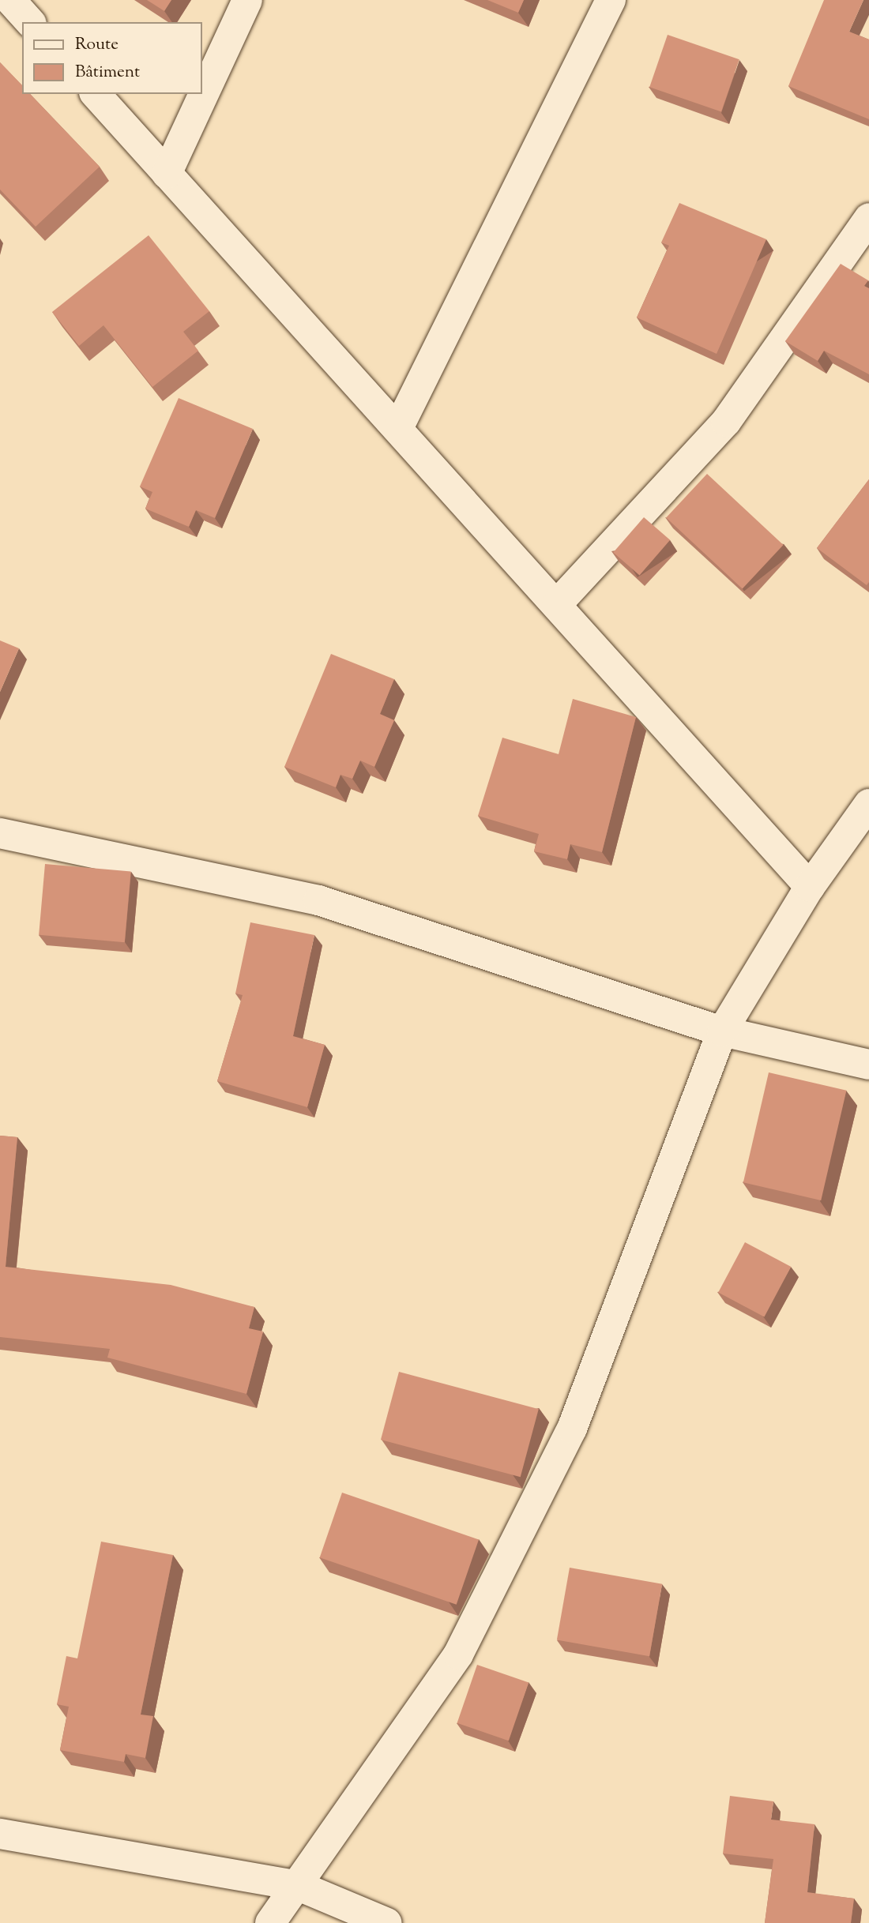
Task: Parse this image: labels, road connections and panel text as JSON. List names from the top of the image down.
{
  "legend": ["Route", "Bâtiment"]
}
